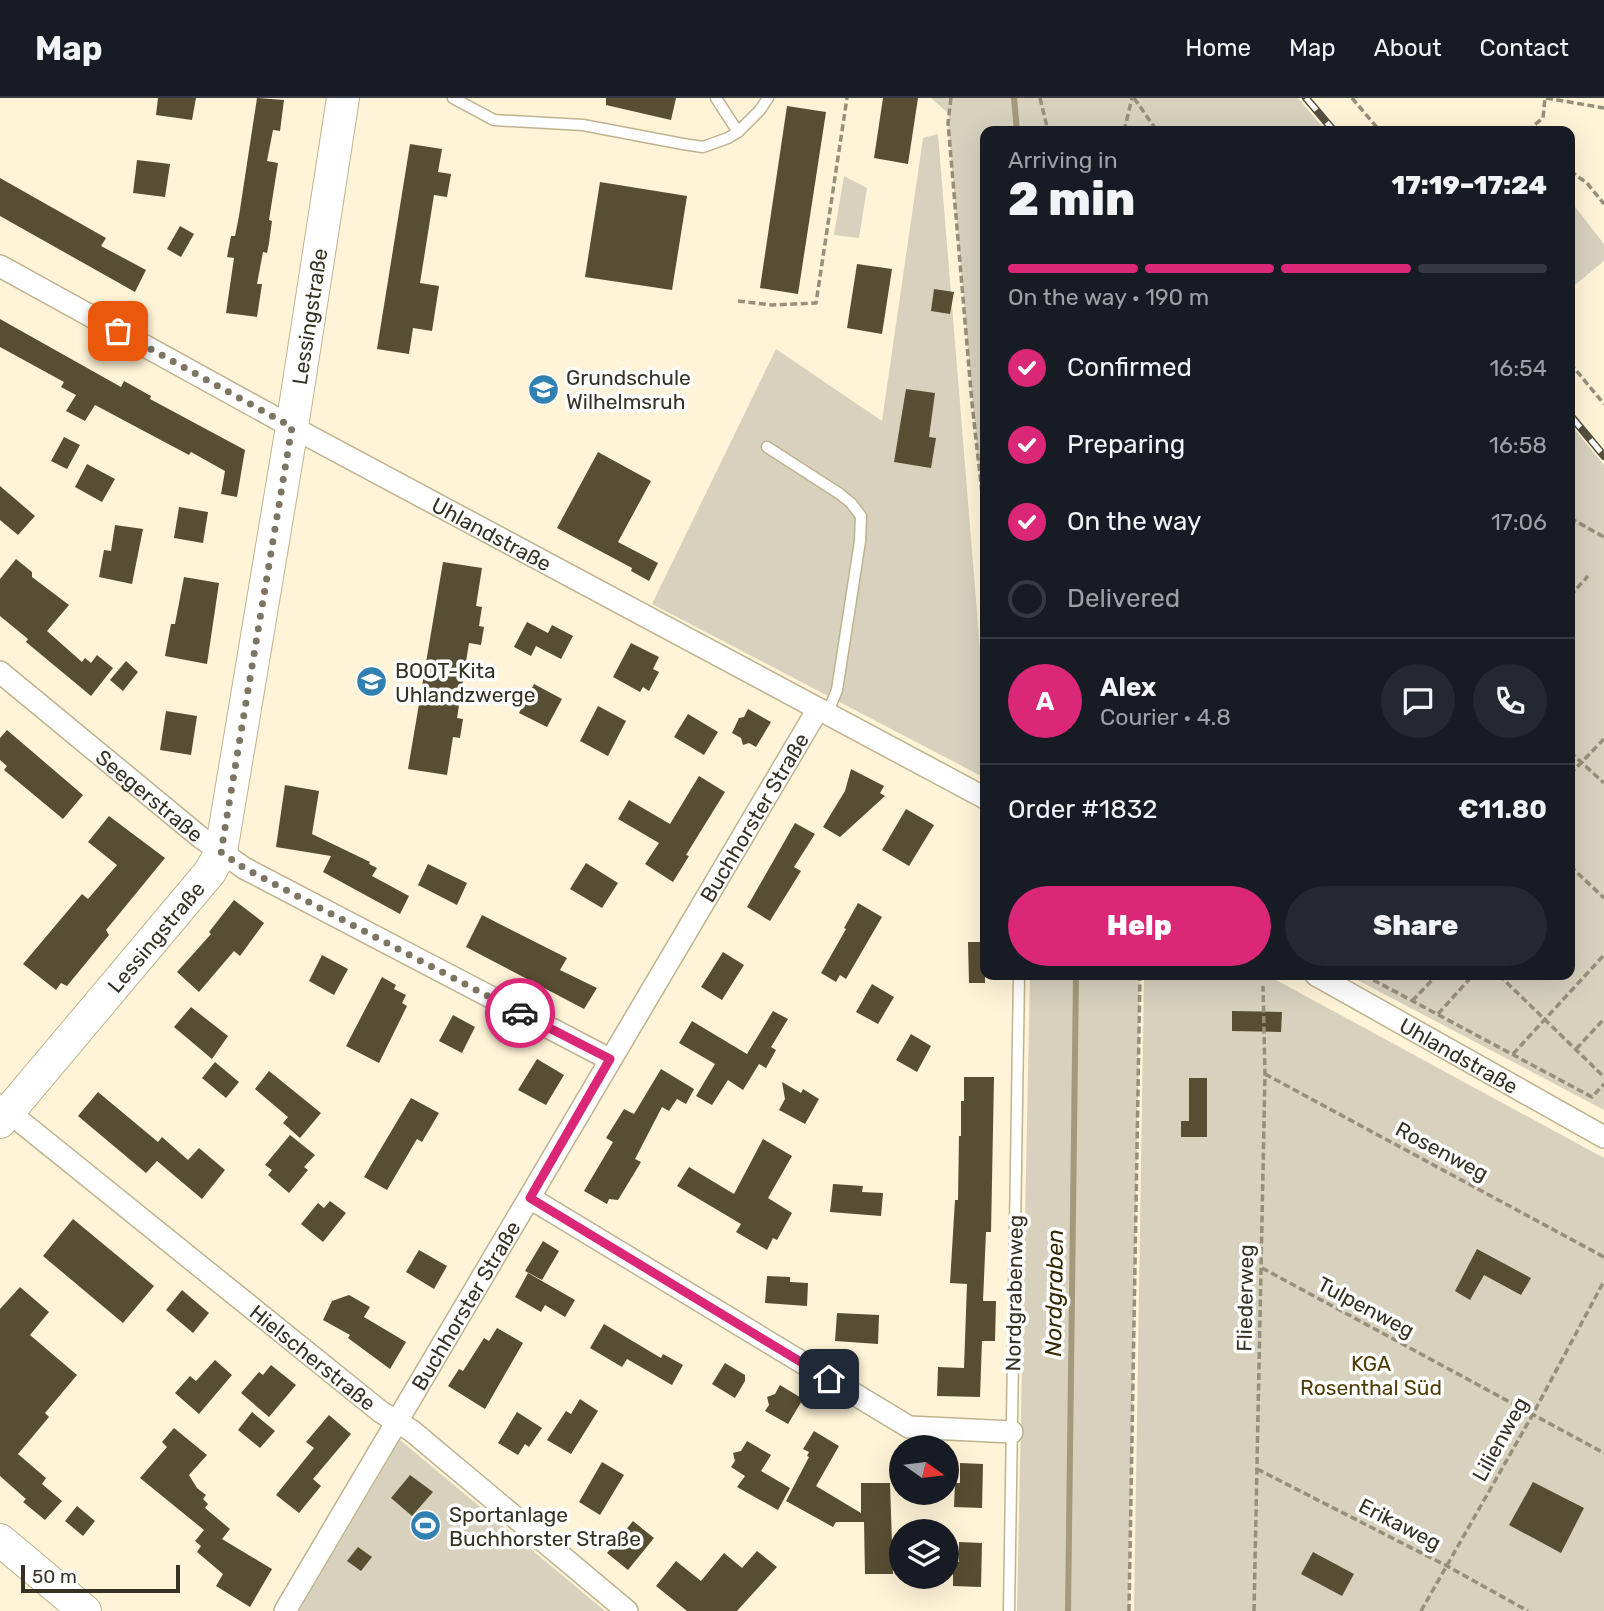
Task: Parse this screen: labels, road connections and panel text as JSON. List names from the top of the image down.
{
  "streets": {
    "street": [
      "Lessingstraße",
      "Uhlandstraße",
      "Seegerstraße",
      "Buchhorster Straße",
      "Hielscherstraße"
    ],
    "lane": ["Nordgrabenweg"],
    "path": [
      "Rosenweg",
      "Fliederweg",
      "Tulpenweg",
      "Lilienweg",
      "Erikaweg"
    ]
  },
  "crossings": [
    ["Lessingstraße", "Uhlandstraße"],
    ["Lessingstraße", "Seegerstraße"],
    ["Lessingstraße", "Hielscherstraße"],
    ["Uhlandstraße", "Buchhorster Straße"],
    ["Seegerstraße", "Buchhorster Straße"],
    ["Buchhorster Straße", "Hielscherstraße"],
    ["Rosenweg", "Fliederweg"],
    ["Fliederweg", "Tulpenweg"],
    ["Fliederweg", "Erikaweg"],
    ["Tulpenweg", "Lilienweg"],
    ["Lilienweg", "Erikaweg"]
  ],
  "water": ["Nordgraben"],
  "parks": ["KGA Rosenthal Süd"],
  "places": {
    "school or university": ["Grundschule Wilhelmsruh", "BOOT-Kita Uhlandzwerge"],
    "sports": ["Sportanlage Buchhorster Straße"]
  },
  "scale_bar": "50 m",
  "north": "right",
  "page": {
    "header": "Map",
    "nav": [
      "Home",
      "Map",
      "About",
      "Contact"
    ],
    "heading": ["2 min", "Arriving in", "17:19–17:24"],
    "panel": [
      "Alex",
      "Courier · 4.8",
      "Order #1832",
      "€11.80"
    ],
    "bar": "On the way · 190 m",
    "list": [
      ["Confirmed", "16:54"],
      ["Preparing", "16:58"],
      ["On the way", "17:06"],
      "Delivered"
    ],
    "round": "A",
    "buttons": ["Help", "Share"],
    "scale": "50 m"
  }
}
